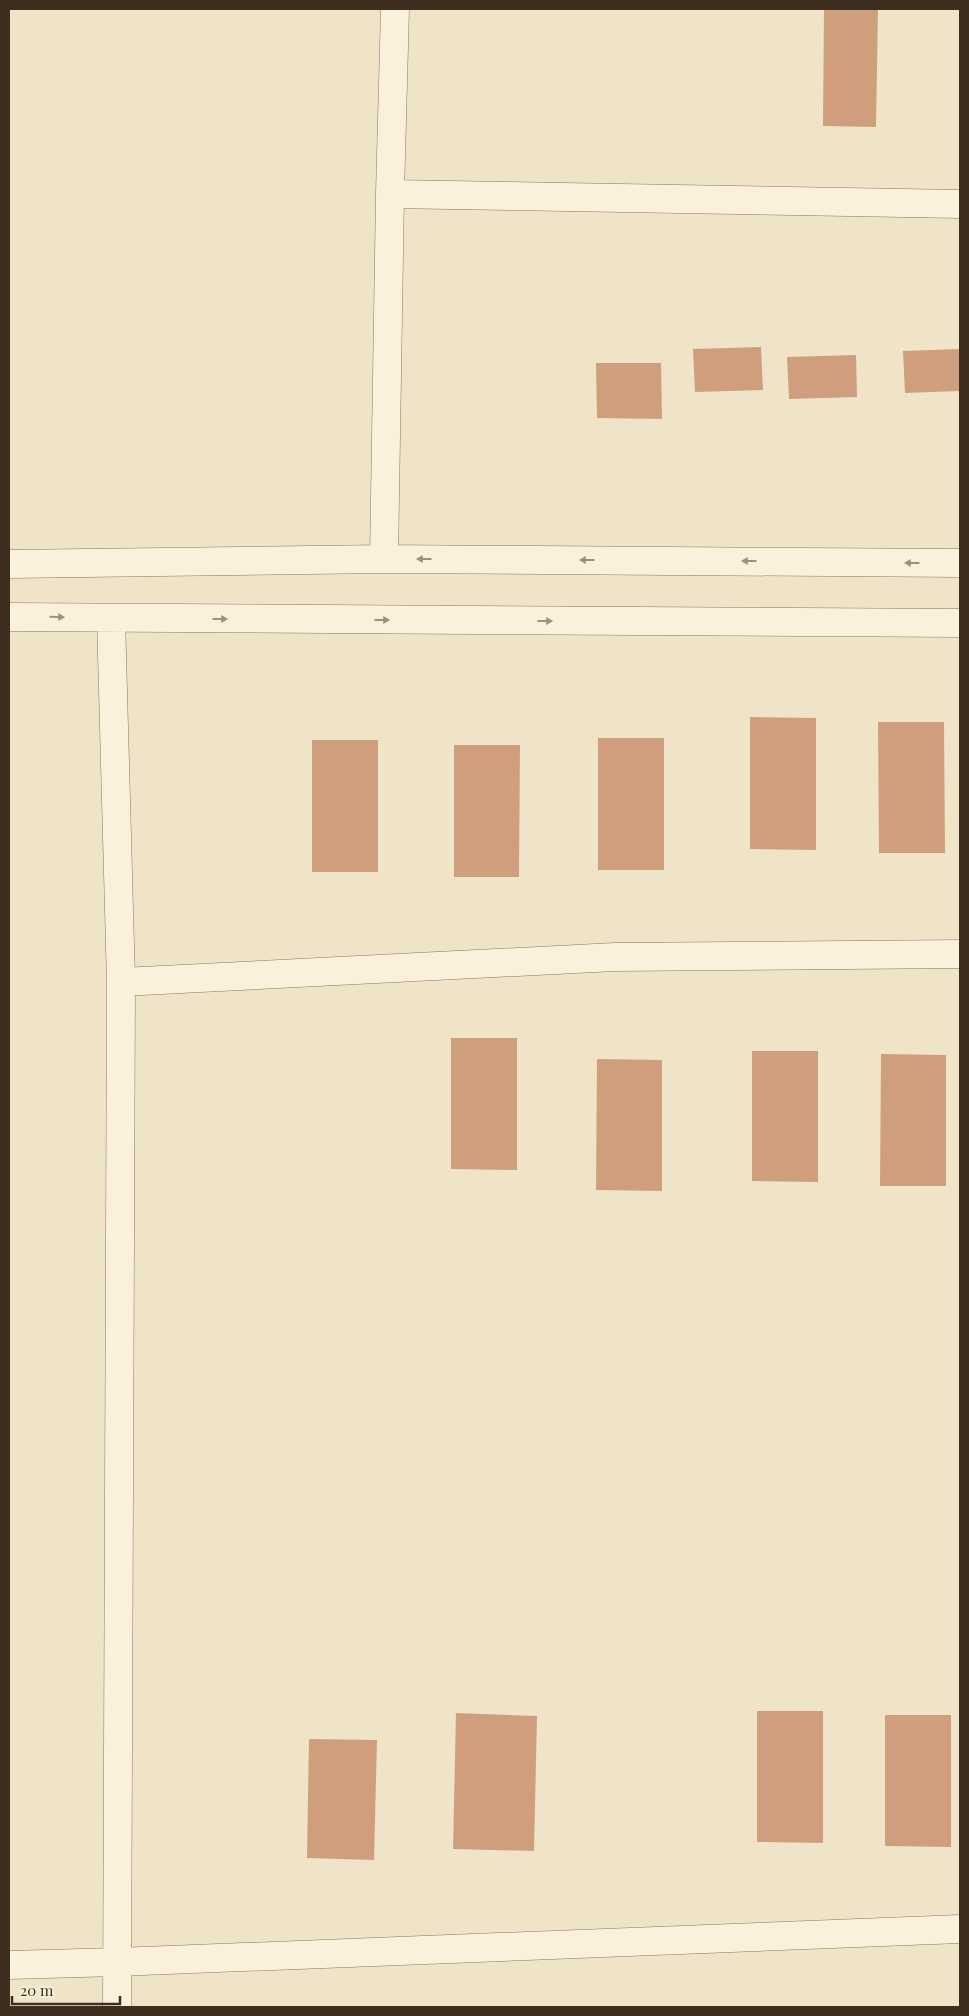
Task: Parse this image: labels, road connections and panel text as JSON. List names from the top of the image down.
{
  "scale_bar": "20 m"
}
